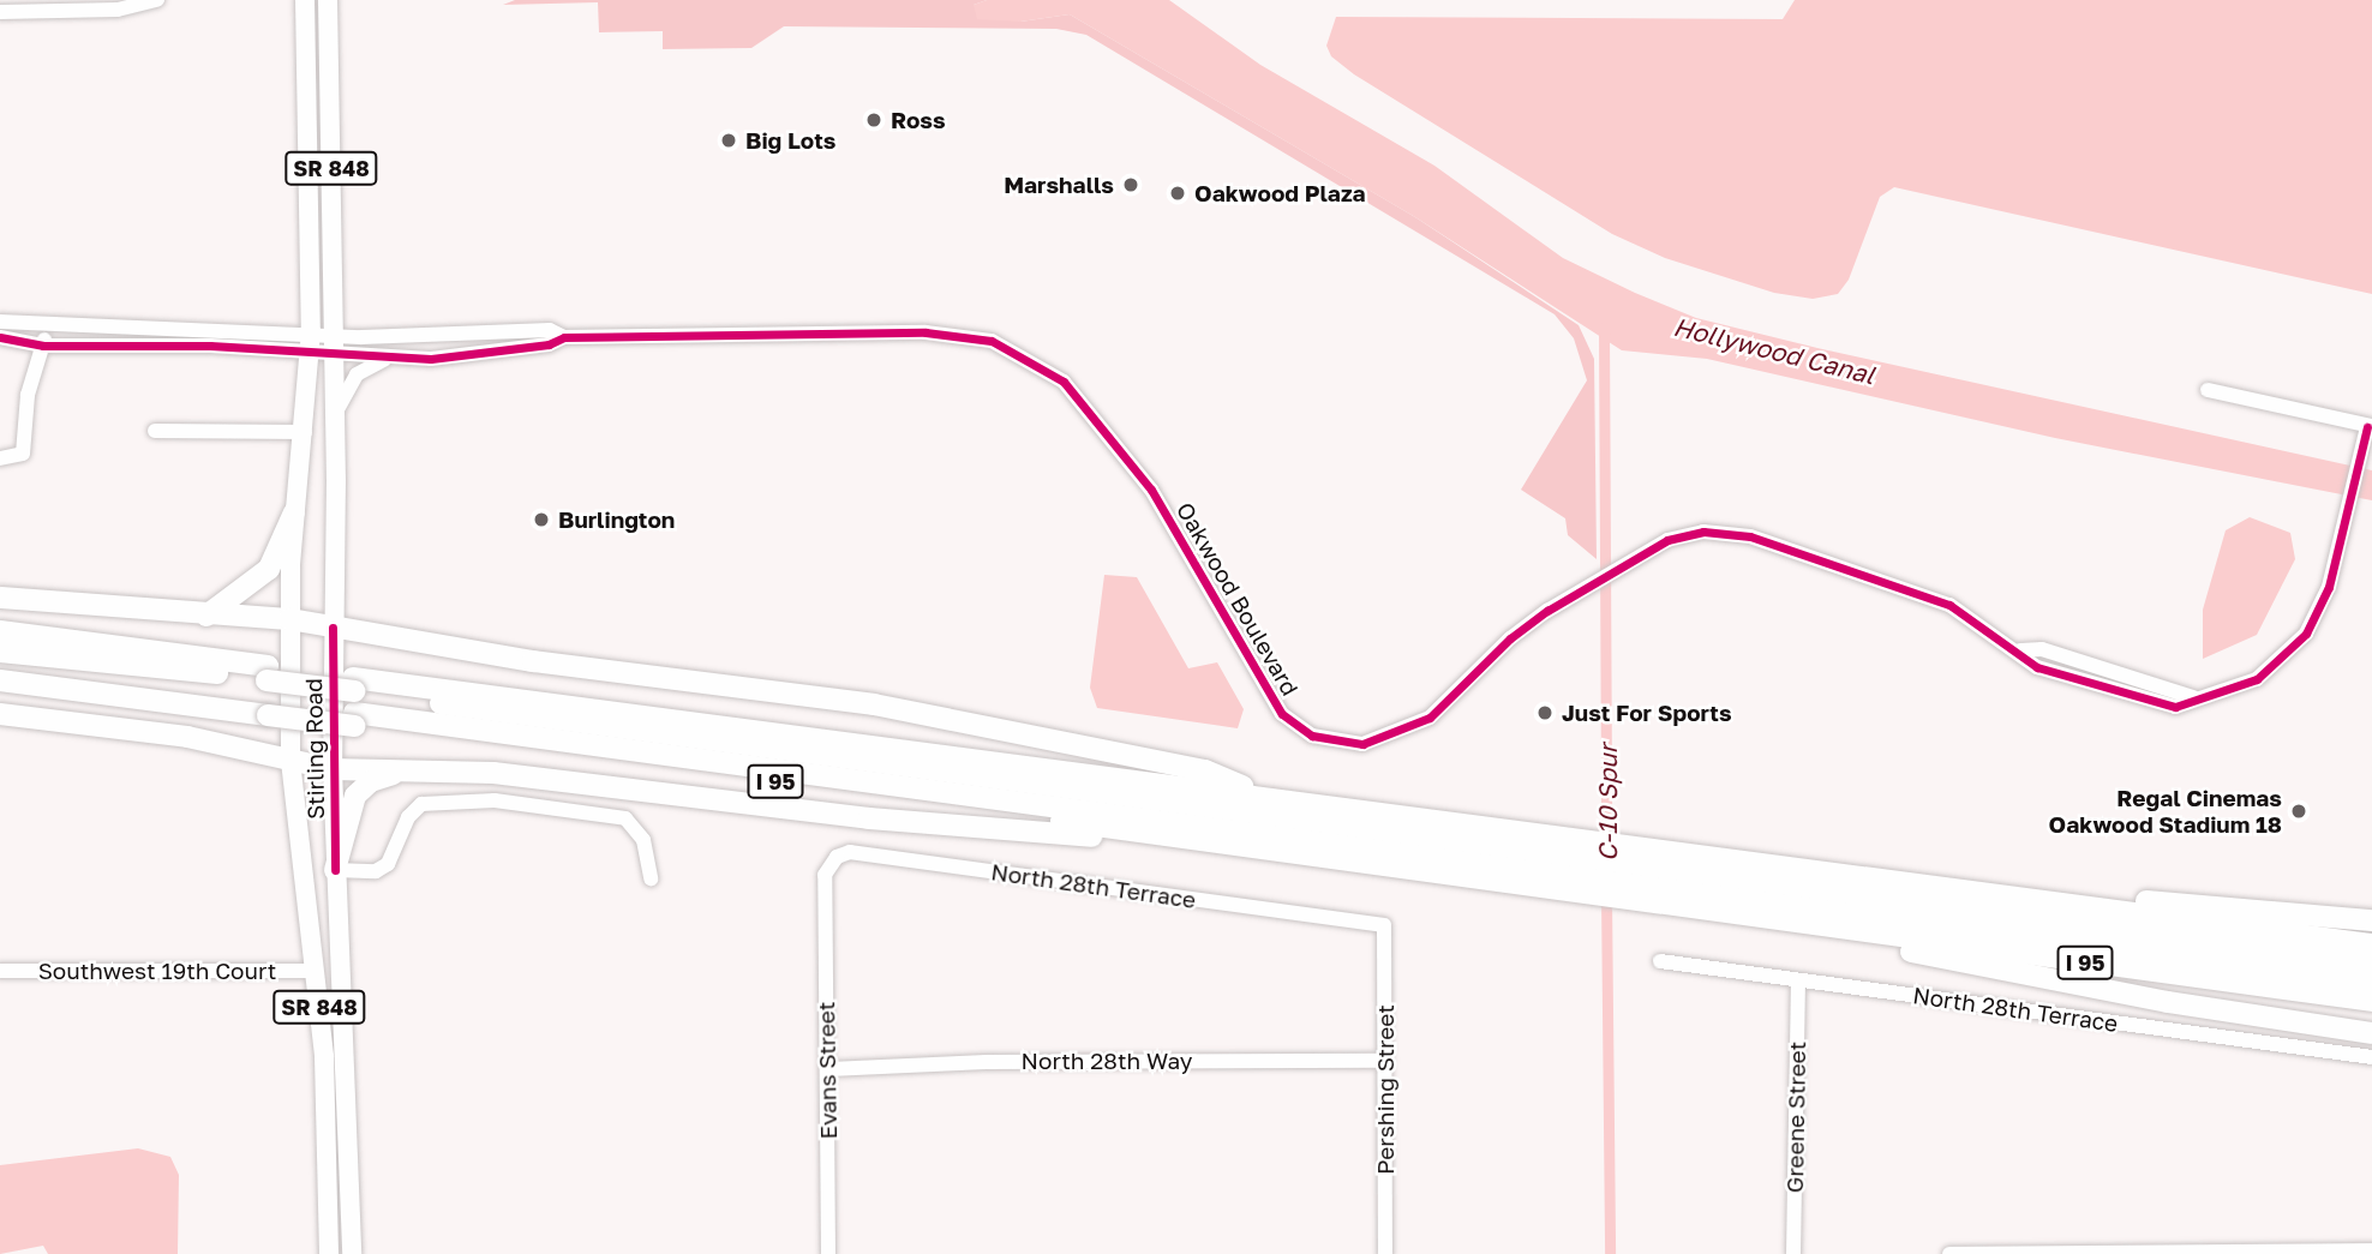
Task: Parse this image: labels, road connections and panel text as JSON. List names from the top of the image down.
{
  "streets": {
    "highway": ["I 95"],
    "main road": ["SR 848", "Stirling Road"],
    "street": [
      "Oakwood Boulevard",
      "North 28th Terrace",
      "Southwest 19th Court",
      "North 28th Way",
      "Evans Street",
      "Pershing Street",
      "Greene Street"
    ]
  },
  "crossings": [
    ["Oakwood Boulevard", "Stirling Road"],
    ["Stirling Road", "Southwest 19th Court"],
    ["North 28th Terrace", "Evans Street"],
    ["North 28th Terrace", "Pershing Street"],
    ["North 28th Terrace", "Greene Street"],
    ["North 28th Way", "Evans Street"],
    ["North 28th Way", "Pershing Street"]
  ],
  "water": ["Hollywood Canal", "C-10 Spur"],
  "places": [
    "Ross",
    "Big Lots",
    "Marshalls",
    "Oakwood Plaza",
    "Burlington",
    "Just For Sports",
    "Regal Cinemas Oakwood Stadium 18"
  ]
}
